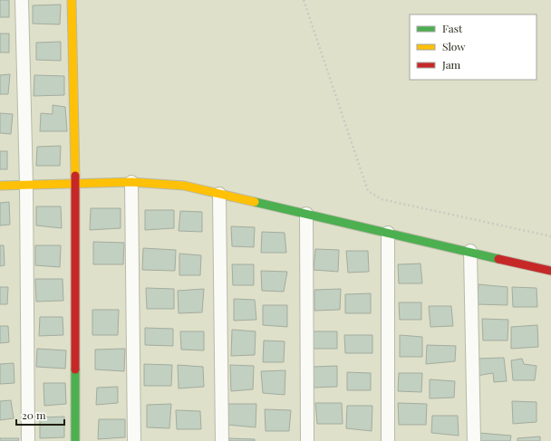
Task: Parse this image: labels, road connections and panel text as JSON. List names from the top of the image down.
{
  "legend": ["Fast", "Slow", "Jam"],
  "scale_bar": "20 m"
}
